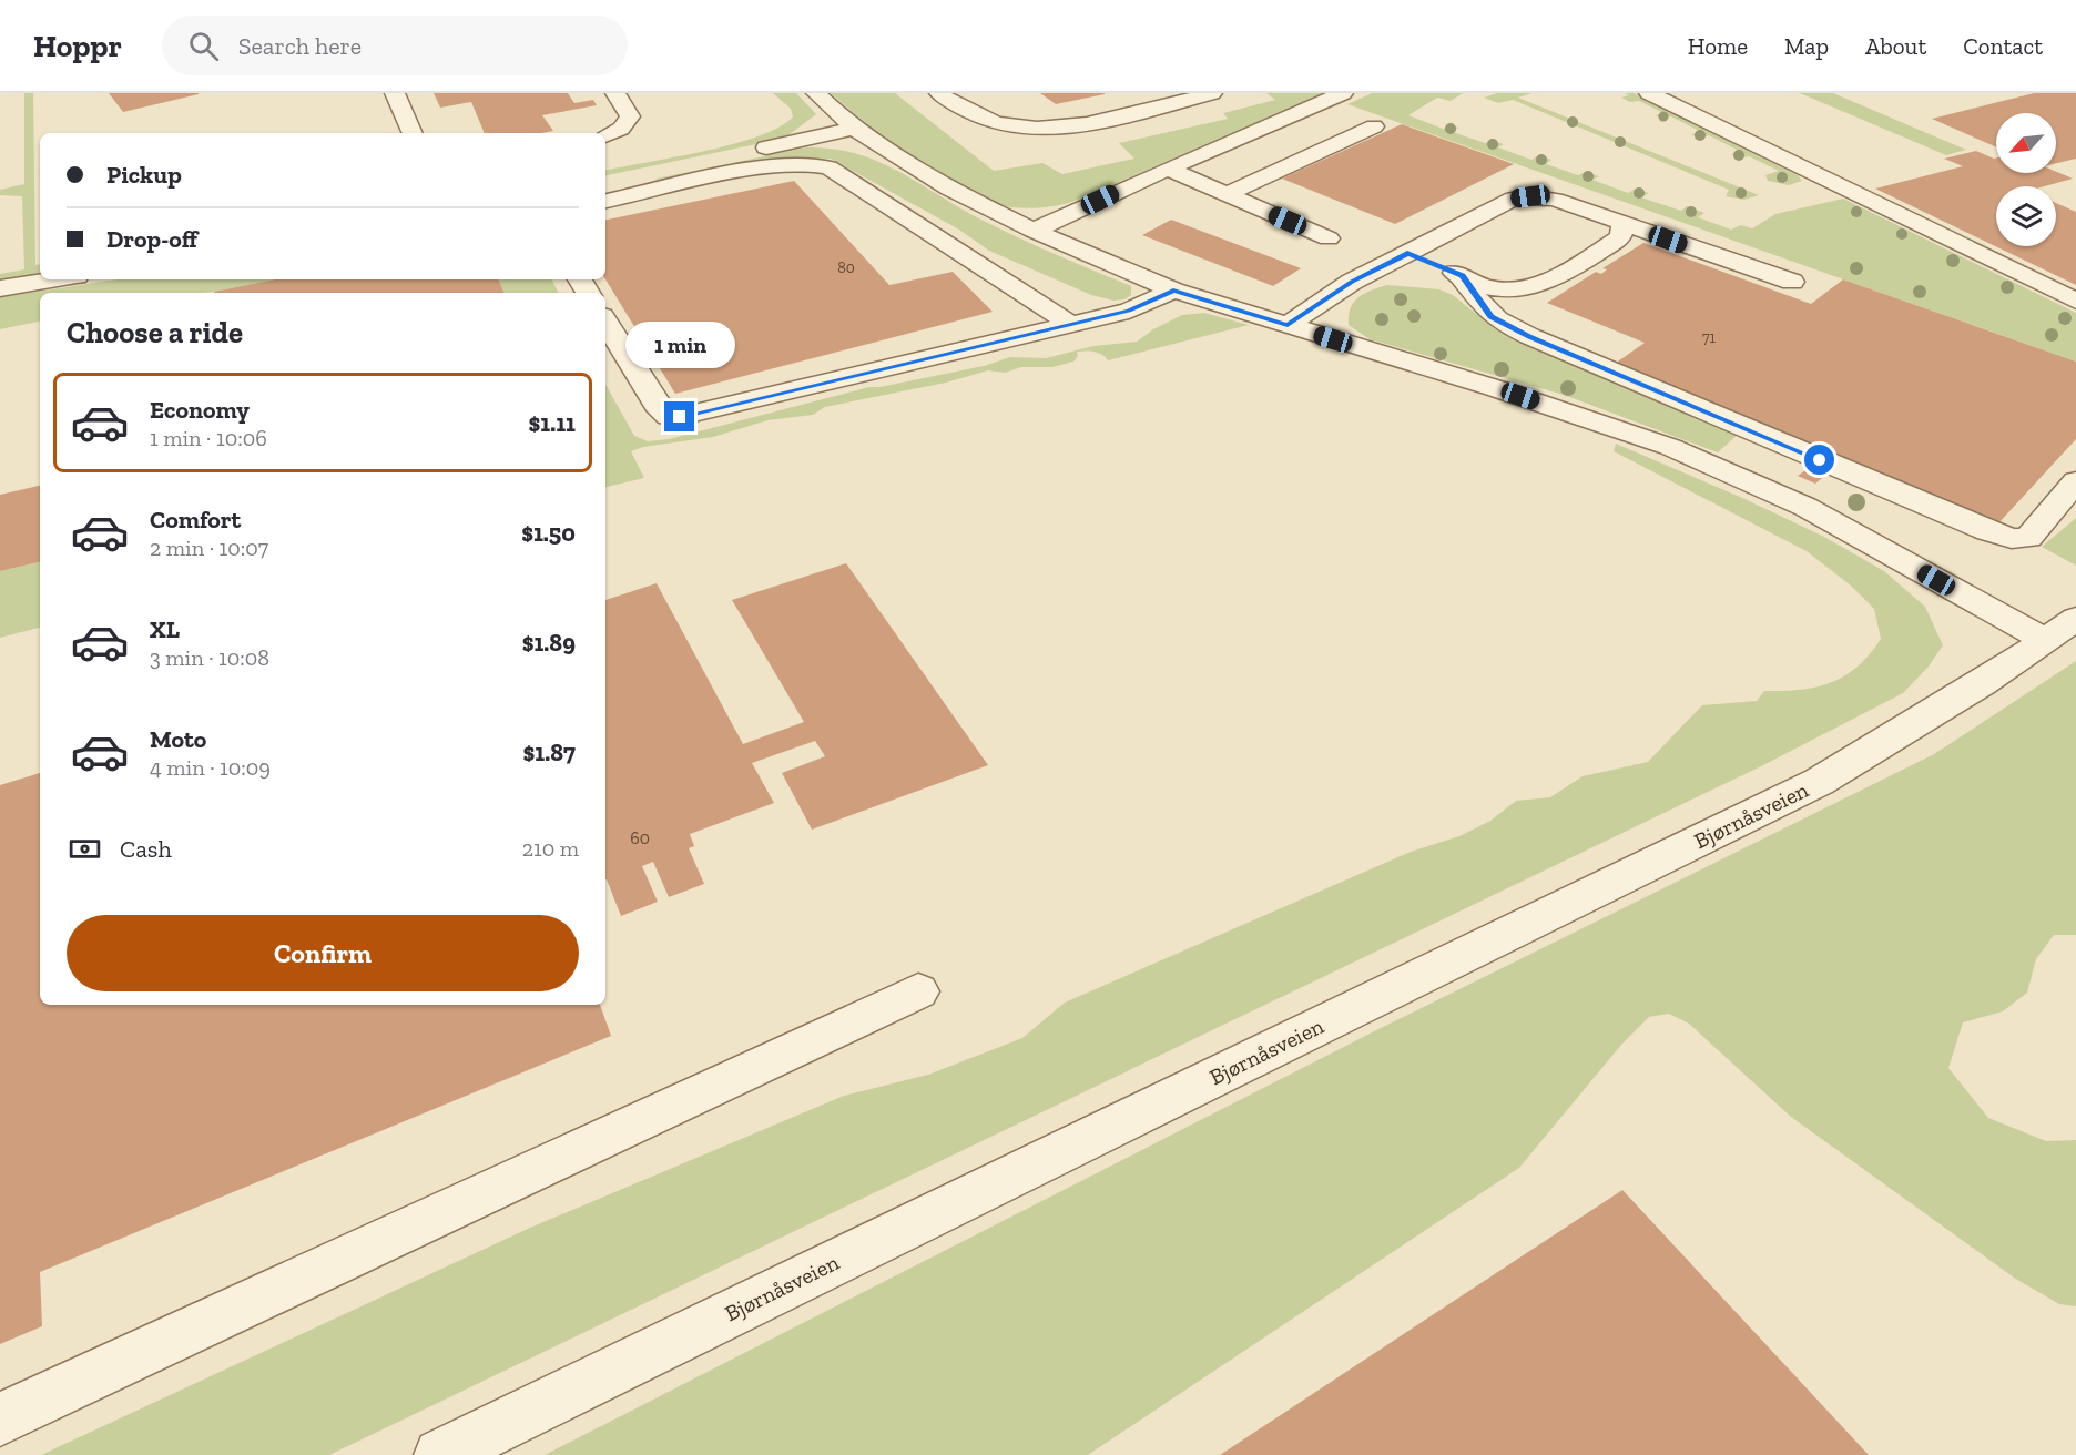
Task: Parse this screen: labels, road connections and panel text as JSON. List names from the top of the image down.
{
  "streets": {
    "street": ["Bjørnåsveien"]
  },
  "house_numbers": ["80", "71", "60"],
  "north": "bottom left",
  "page": {
    "header": "Hoppr",
    "search": "Search here",
    "nav": [
      "Home",
      "Map",
      "About",
      "Contact"
    ],
    "banner": ["Pickup", "Drop-off"],
    "heading": "Choose a ride",
    "bubble": "1 min",
    "list": [
      {
        "name": "Economy",
        "note": "1 min · 10:06",
        "value": "$1.11"
      },
      {
        "name": "Comfort",
        "note": "2 min · 10:07",
        "value": "$1.50"
      },
      {
        "name": "XL",
        "note": "3 min · 10:08",
        "value": "$1.89"
      },
      {
        "name": "Moto",
        "note": "4 min · 10:09",
        "value": "$1.87"
      }
    ],
    "pay": ["Cash", "210 m"],
    "buttons": "Confirm"
  }
}
